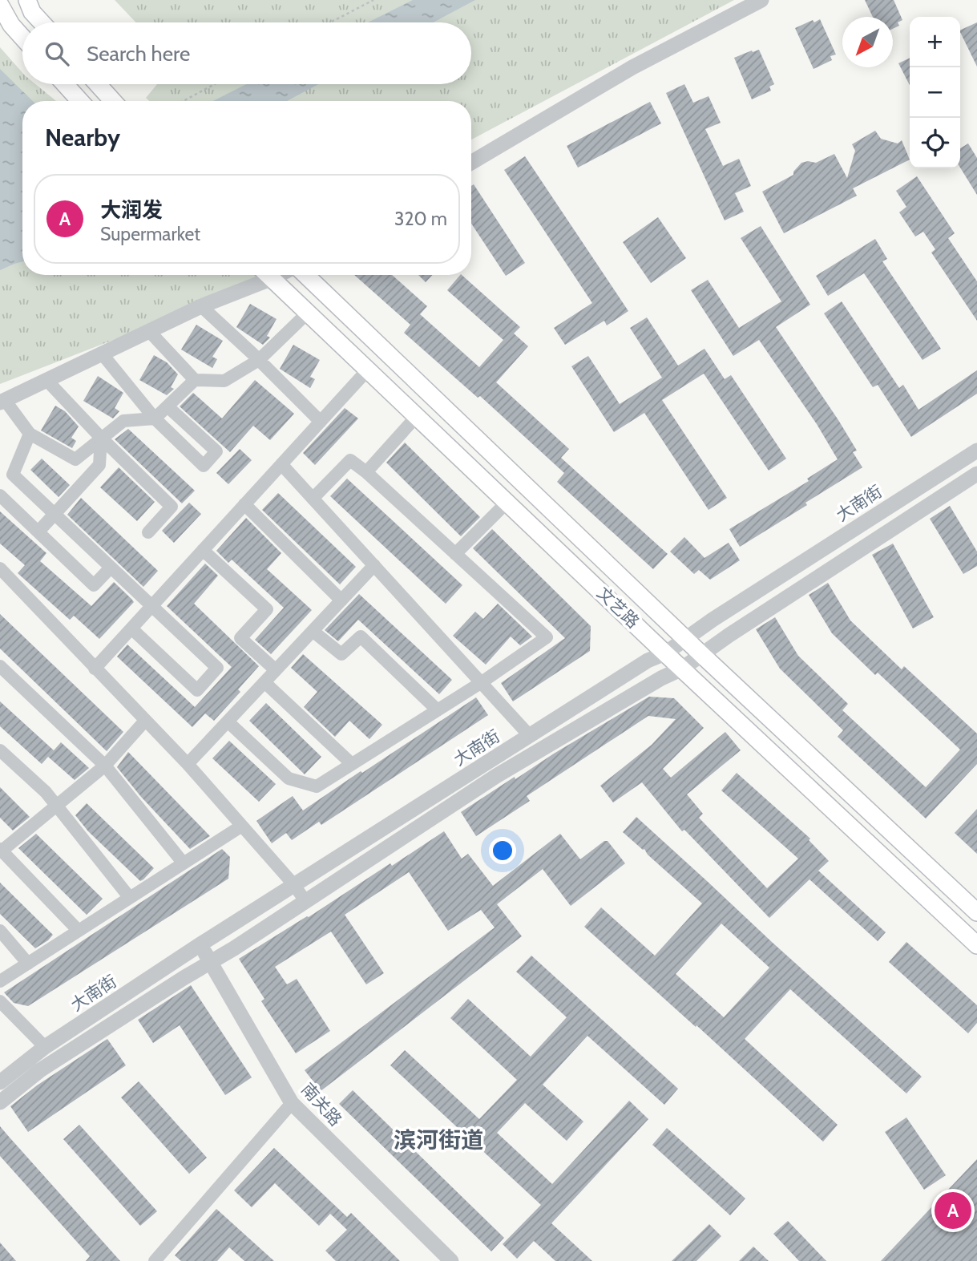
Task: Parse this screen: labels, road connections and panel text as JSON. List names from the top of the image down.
{
  "streets": {
    "main road": ["文艺路"],
    "street": ["大南街", "南关路"]
  },
  "crossings": [
    ["大南街", "文艺路"],
    ["大南街", "南关路"]
  ],
  "districts": ["滨河街道"],
  "north": "bottom left",
  "page": {
    "map_buttons": ["+", "−"],
    "search": "Search here",
    "heading": "Nearby",
    "list": [
      {
        "mark": "A",
        "name": "大润发",
        "note": "Supermarket",
        "value": "320 m"
      }
    ],
    "pins": "A"
  }
}
